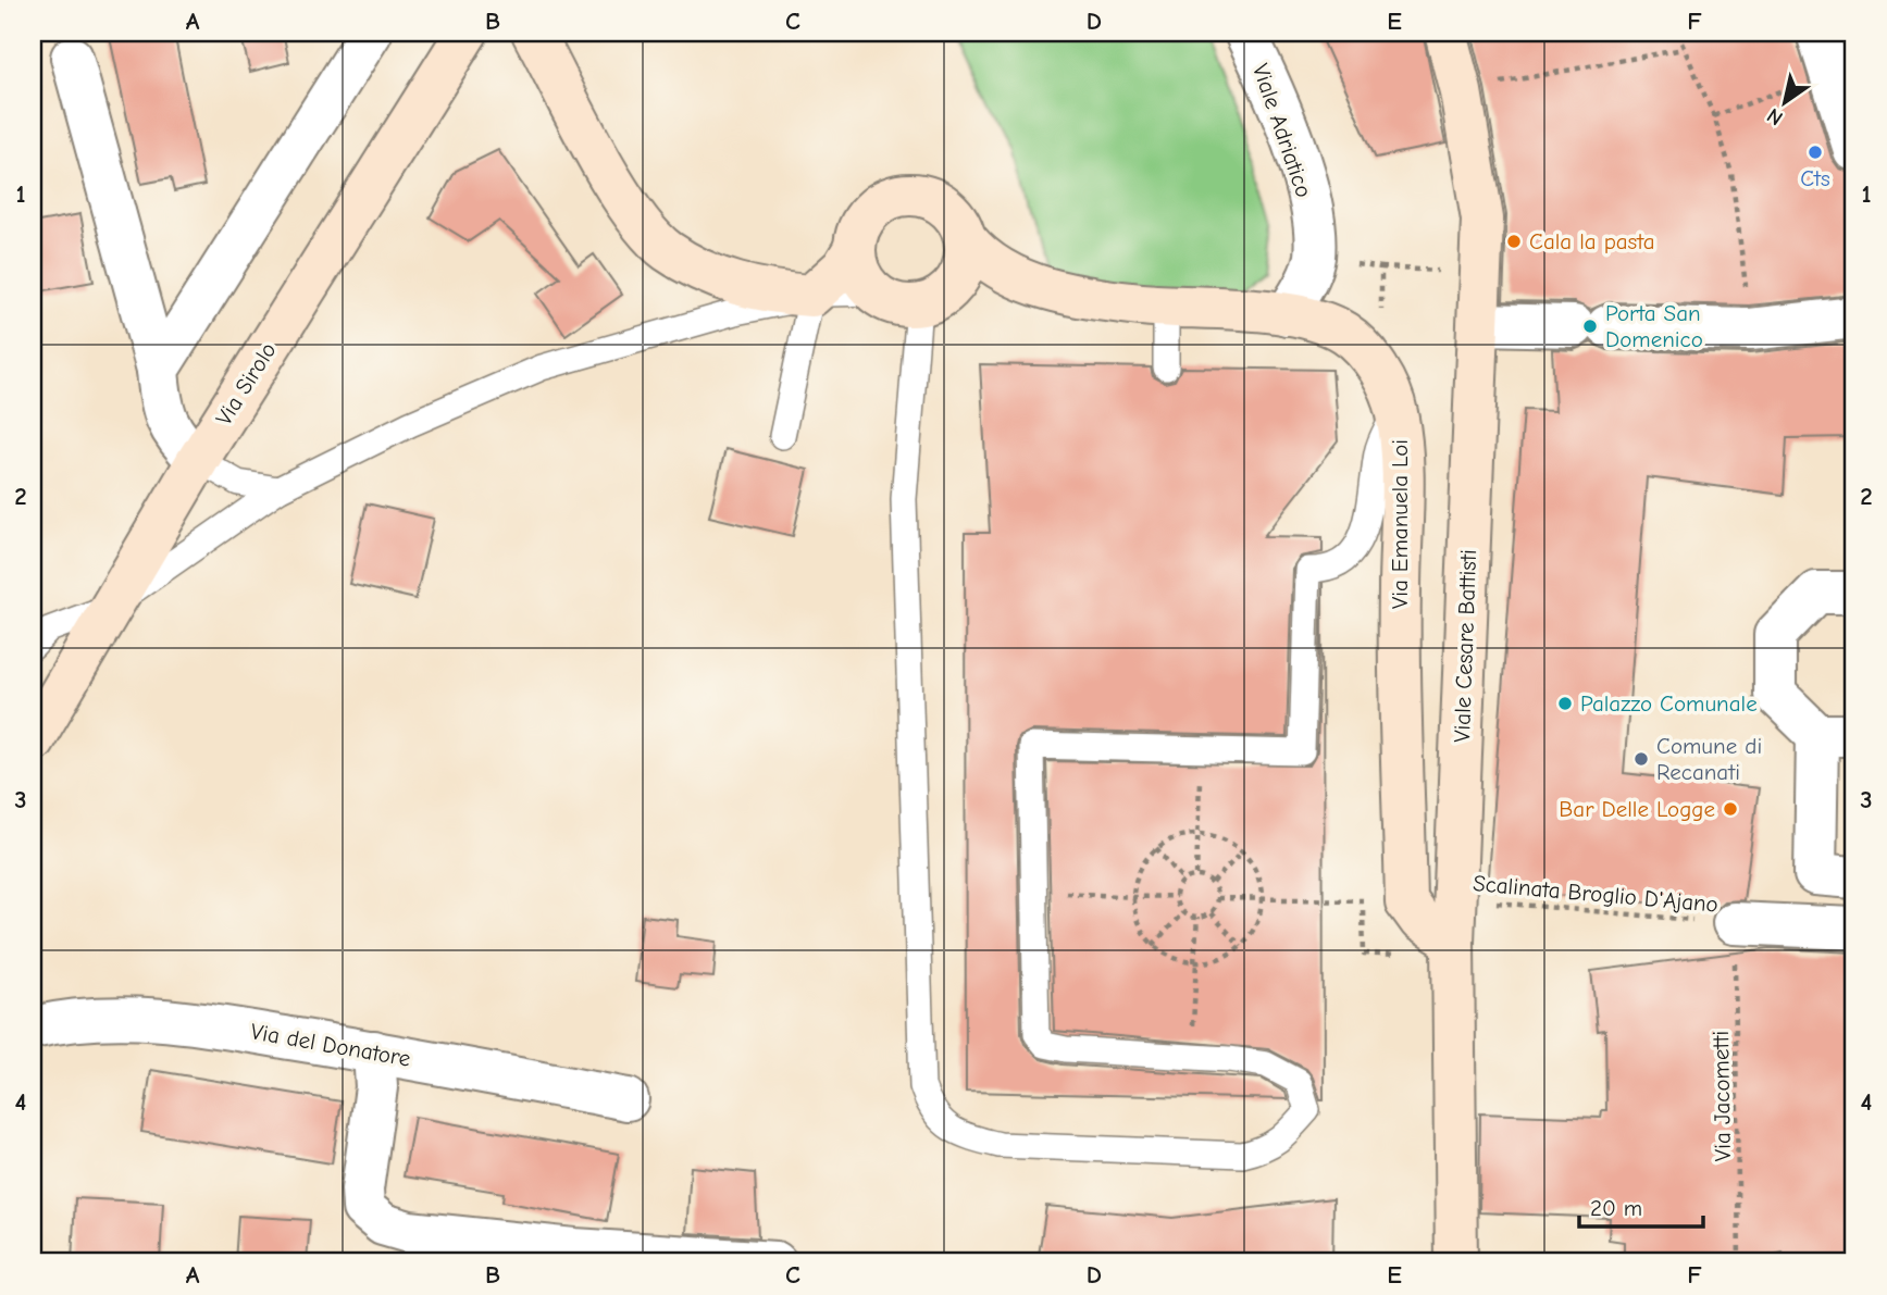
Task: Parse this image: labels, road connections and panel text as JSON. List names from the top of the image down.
{
  "streets": {
    "street": [
      "Viale Adriatico",
      "Via Sirolo",
      "Via Emanuela Loi",
      "Viale Cesare Battisti",
      "Via del Donatore"
    ],
    "path": ["Scalinata Broglio D'Ajano", "Via Jacometti"]
  },
  "crossings": [
    ["Viale Adriatico", "Via Emanuela Loi"],
    ["Via Emanuela Loi", "Viale Cesare Battisti"],
    ["Viale Cesare Battisti", "Scalinata Broglio D'Ajano"]
  ],
  "places": [
    "Cts",
    "Cala la pasta",
    "Porta San Domenico",
    "Palazzo Comunale",
    "Comune di Recanati",
    "Bar Delle Logge"
  ],
  "scale_bar": "20 m",
  "north": "bottom left",
  "grid": {
    "columns": [
      "A",
      "B",
      "C",
      "D",
      "E",
      "F"
    ],
    "rows": [
      "1",
      "2",
      "3",
      "4"
    ]
  }
}
